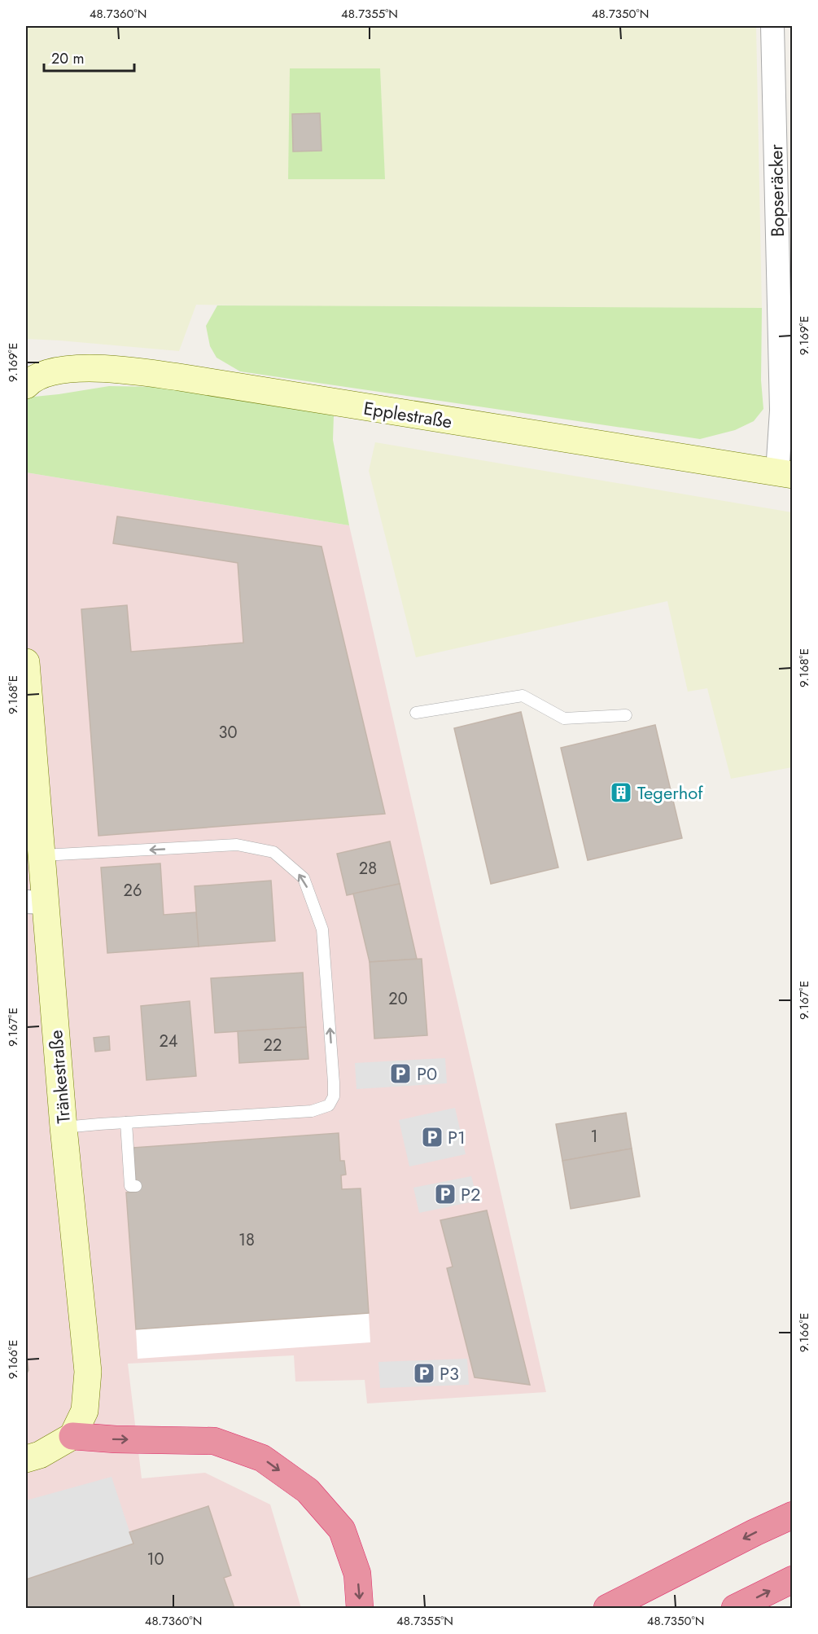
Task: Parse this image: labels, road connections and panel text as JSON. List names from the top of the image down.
{
  "streets": {
    "main road": ["Epplestraße", "Tränkestraße"],
    "street": ["Bopseräcker"]
  },
  "crossings": [
    ["Bopseräcker", "Epplestraße"]
  ],
  "places": {
    "building": ["Tegerhof"],
    "parking": [
      "P0",
      "P1",
      "P2",
      "P3"
    ]
  },
  "house_numbers": [
    "30",
    "28",
    "26",
    "20",
    "24",
    "22",
    "1",
    "18",
    "10"
  ],
  "scale_bar": "20 m",
  "coordinates": [
    "48.7360°N",
    "48.7355°N",
    "48.7350°N",
    "9.169°E",
    "9.168°E",
    "9.167°E",
    "9.166°E"
  ]
}
